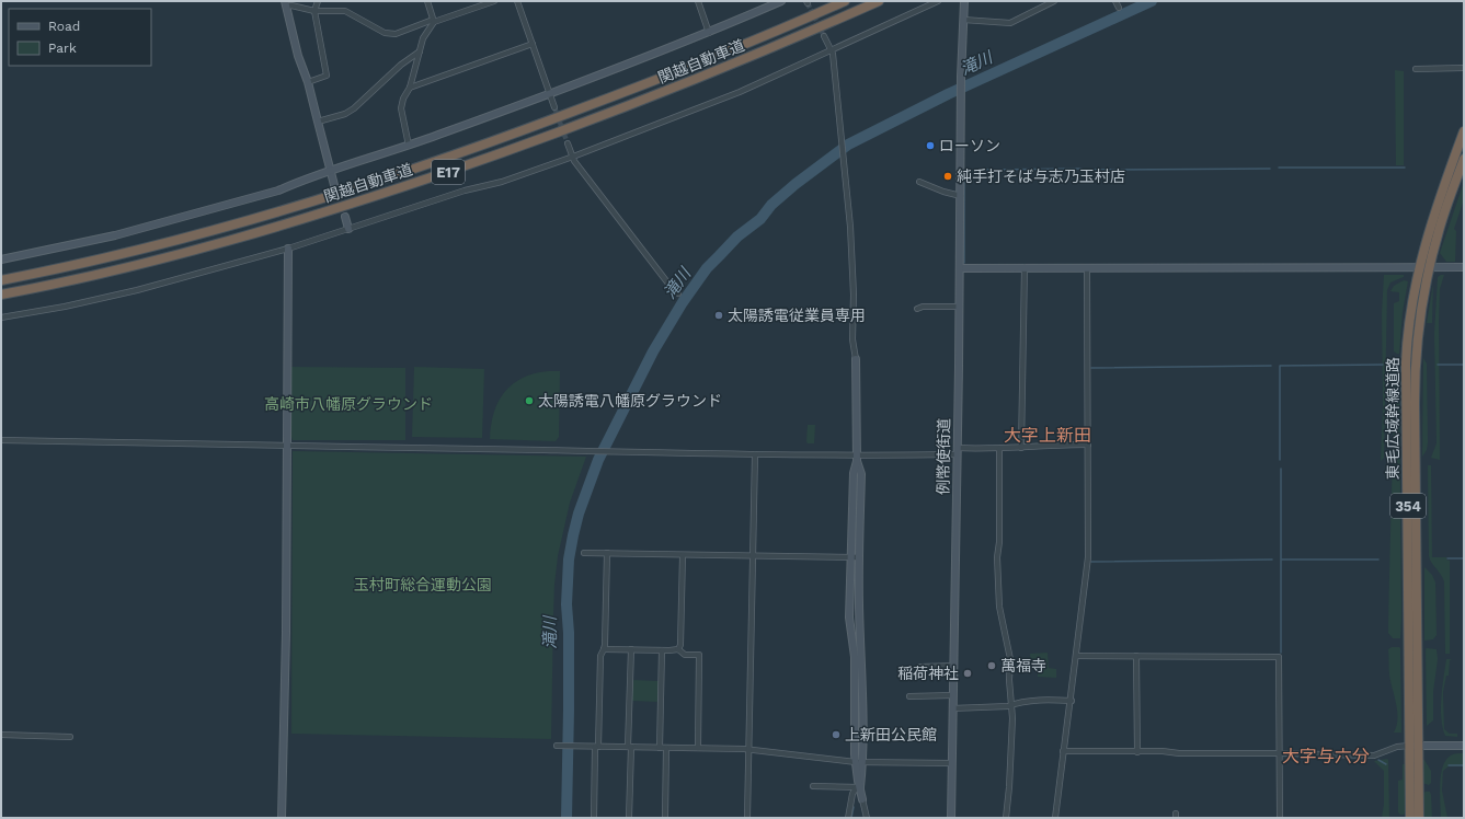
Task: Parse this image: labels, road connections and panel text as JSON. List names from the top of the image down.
{
  "streets": {
    "highway": [
      "関越自動車道",
      "E17",
      "東毛広域幹線道路",
      "354"
    ],
    "street": ["例幣使街道"]
  },
  "districts": ["大字上新田", "大字与六分"],
  "water": ["滝川"],
  "parks": ["高崎市八幡原グラウンド", "玉村町総合運動公園"],
  "places": [
    "ローソン",
    "純手打そば与志乃玉村店",
    "太陽誘電従業員専用",
    "太陽誘電八幡原グラウンド",
    "萬福寺",
    "稲荷神社",
    "上新田公民館"
  ],
  "legend": ["Road", "Park"]
}
